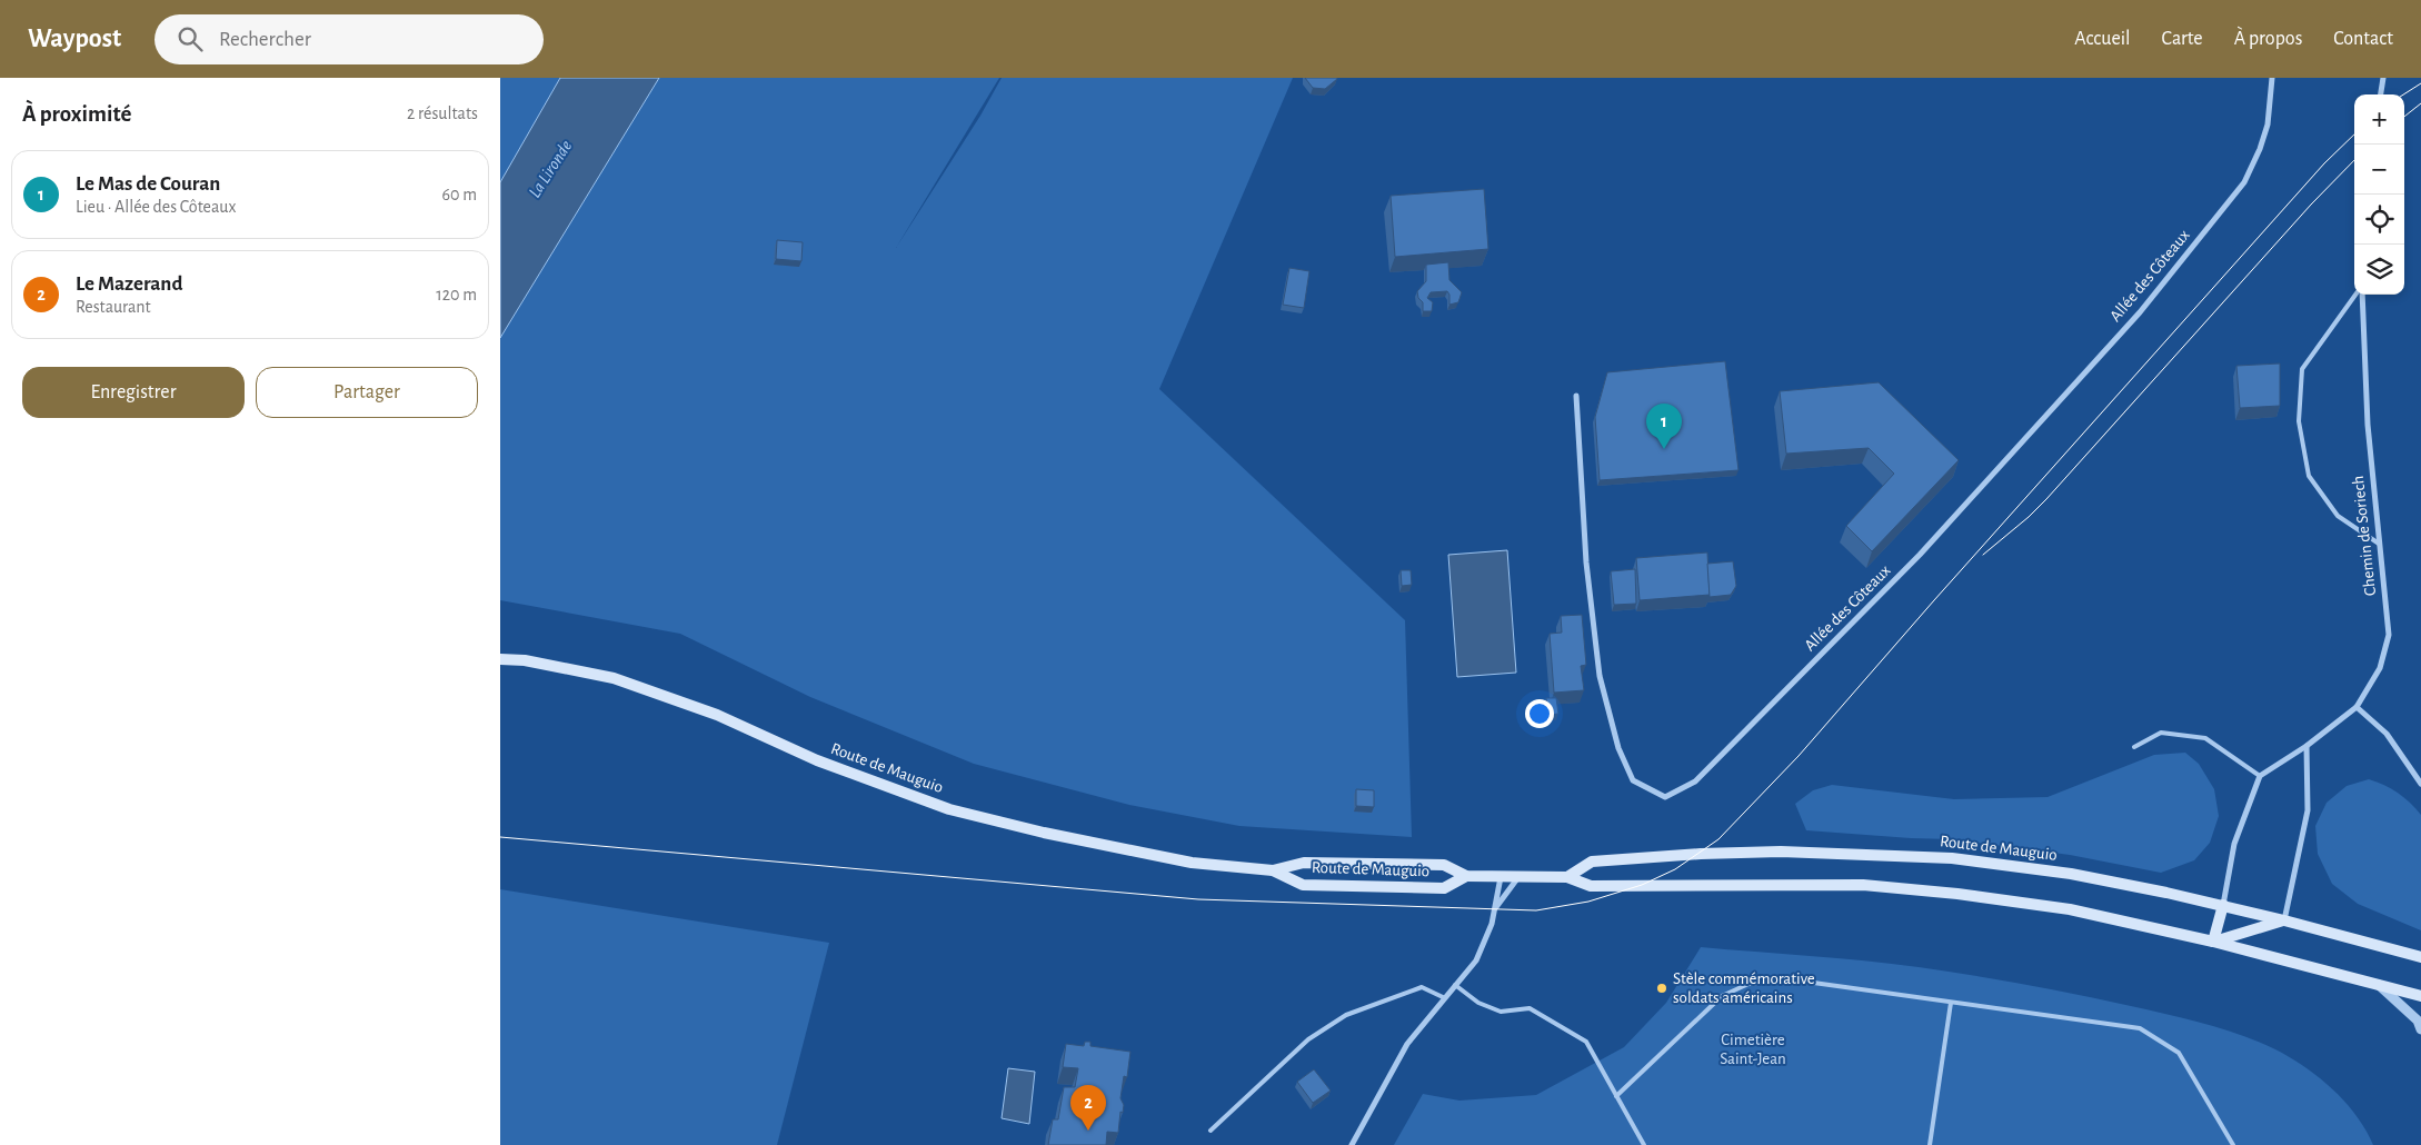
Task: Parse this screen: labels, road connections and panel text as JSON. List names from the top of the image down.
{
  "streets": {
    "main road": ["Route de Mauguio"],
    "street": ["Allée des Côteaux", "Chemin de Soriech"]
  },
  "water": ["La Lironde"],
  "parks": ["Cimetière Saint-Jean"],
  "places": ["Stèle commémorative soldats américains"],
  "page": {
    "header": "Waypost",
    "search": "Rechercher",
    "nav": [
      "Accueil",
      "Carte",
      "À propos",
      "Contact"
    ],
    "heading": ["À proximité", "2 résultats"],
    "map_buttons": ["+", "−"],
    "list": [
      {
        "mark": "1",
        "name": "Le Mas de Couran",
        "note": "Lieu · Allée des Côteaux",
        "value": "60 m"
      },
      {
        "mark": "2",
        "name": "Le Mazerand",
        "note": "Restaurant",
        "value": "120 m"
      }
    ],
    "buttons": ["Enregistrer", "Partager"],
    "pins": ["1", "2"]
  }
}
